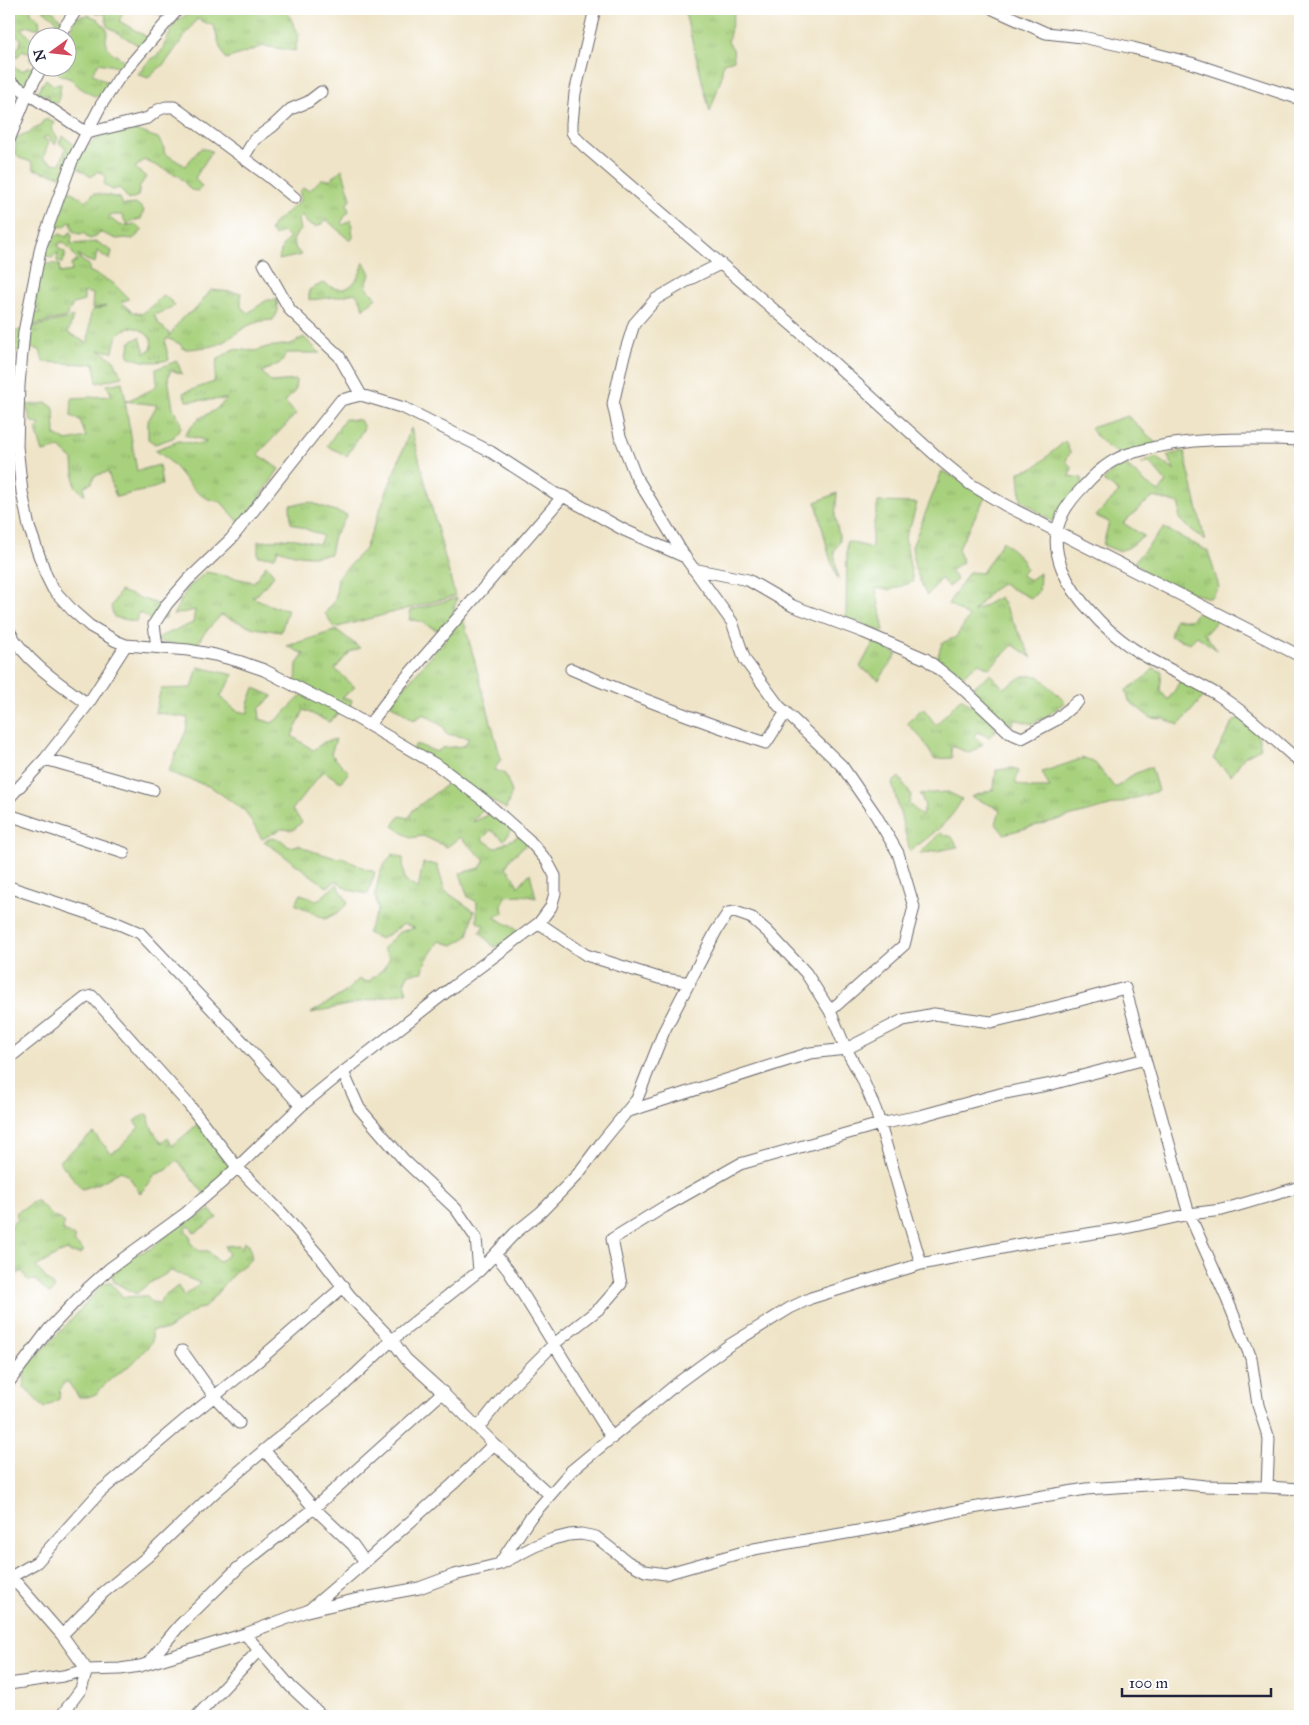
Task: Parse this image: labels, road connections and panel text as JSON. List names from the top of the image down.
{
  "scale_bar": "100 m",
  "north": "left"
}
